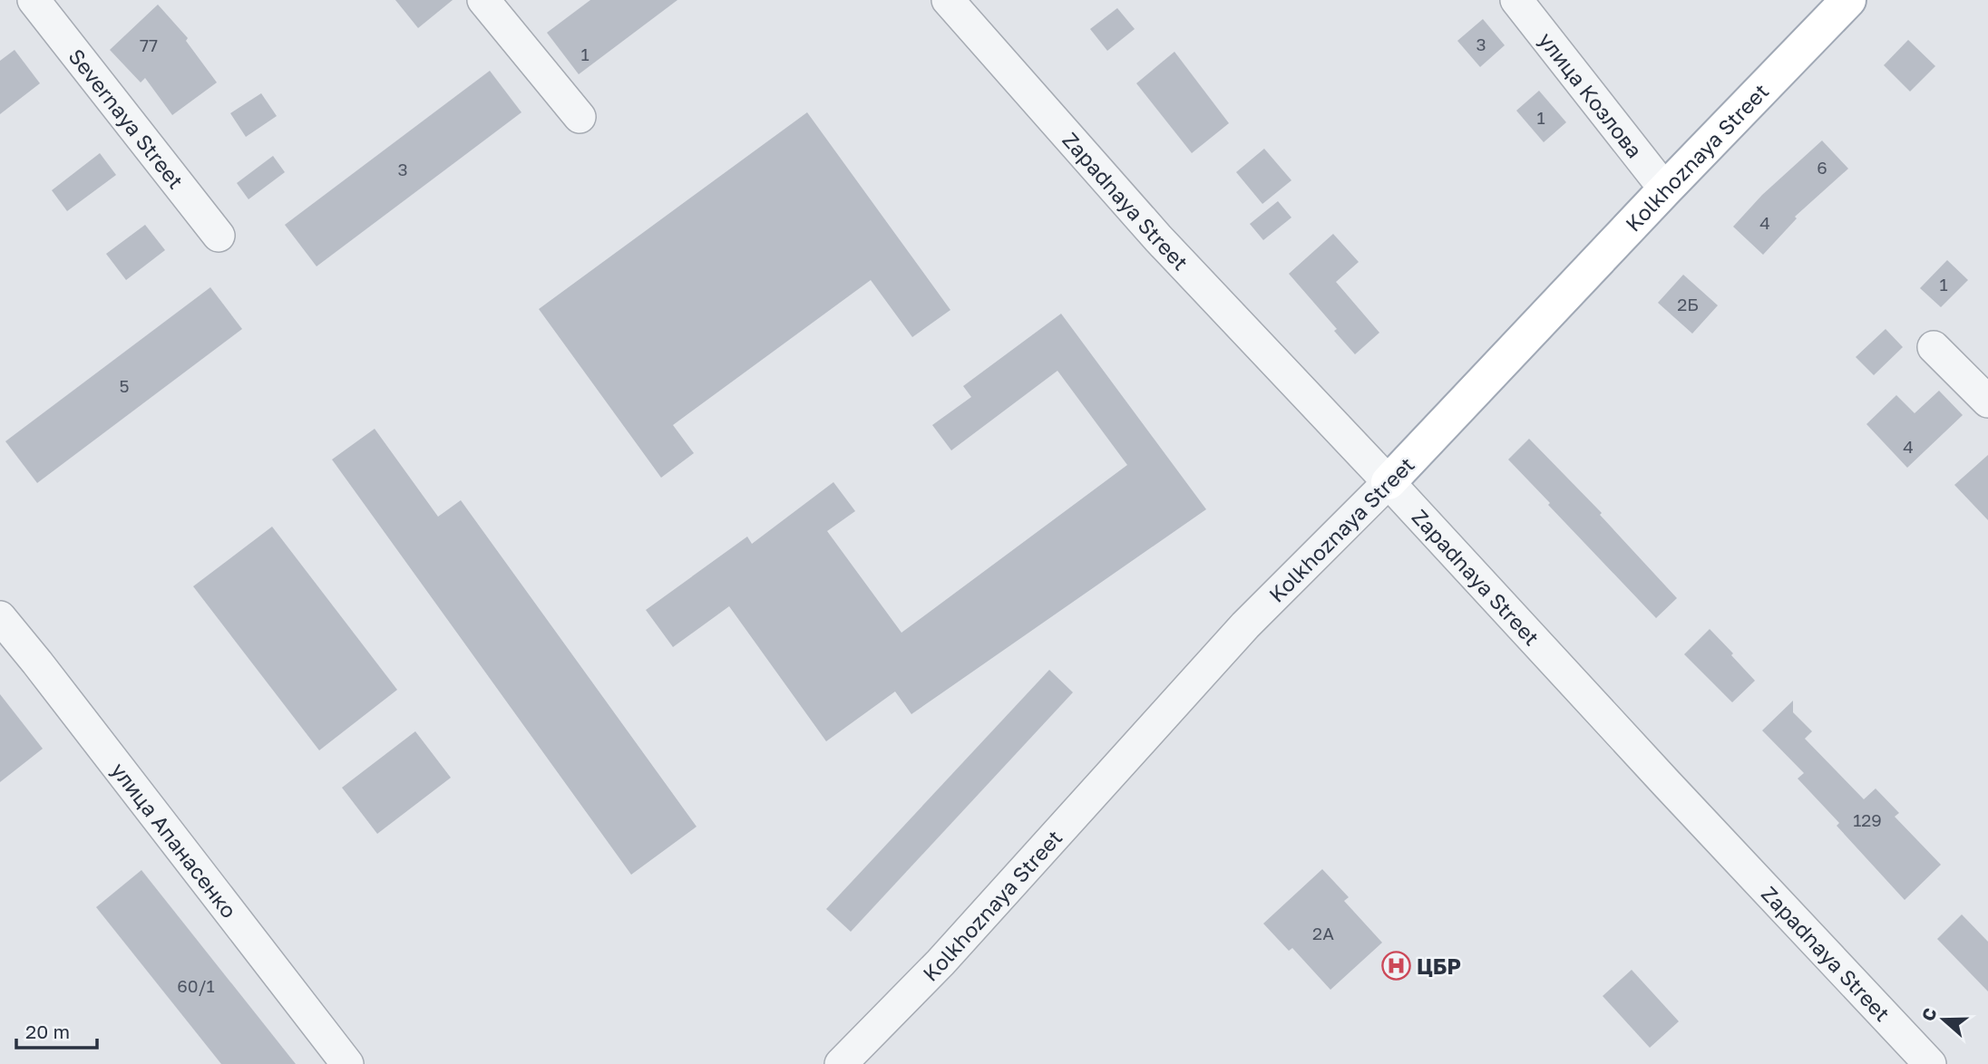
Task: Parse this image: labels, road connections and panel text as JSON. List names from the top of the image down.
{
  "streets": {
    "main road": ["Kolkhoznaya Street"],
    "street": [
      "улица Козлова",
      "Severnaya Street",
      "Zapadnaya Street",
      "улица Апанасенко"
    ]
  },
  "crossings": [
    ["улица Козлова", "Kolkhoznaya Street"],
    ["Kolkhoznaya Street", "Zapadnaya Street"]
  ],
  "places": {
    "hospital": ["ЦБР"]
  },
  "house_numbers": [
    "3",
    "77",
    "1",
    "1",
    "6",
    "3",
    "4",
    "1",
    "2Б",
    "5",
    "4",
    "129",
    "2А",
    "60/1"
  ],
  "scale_bar": "20 m",
  "north": "left"
}
